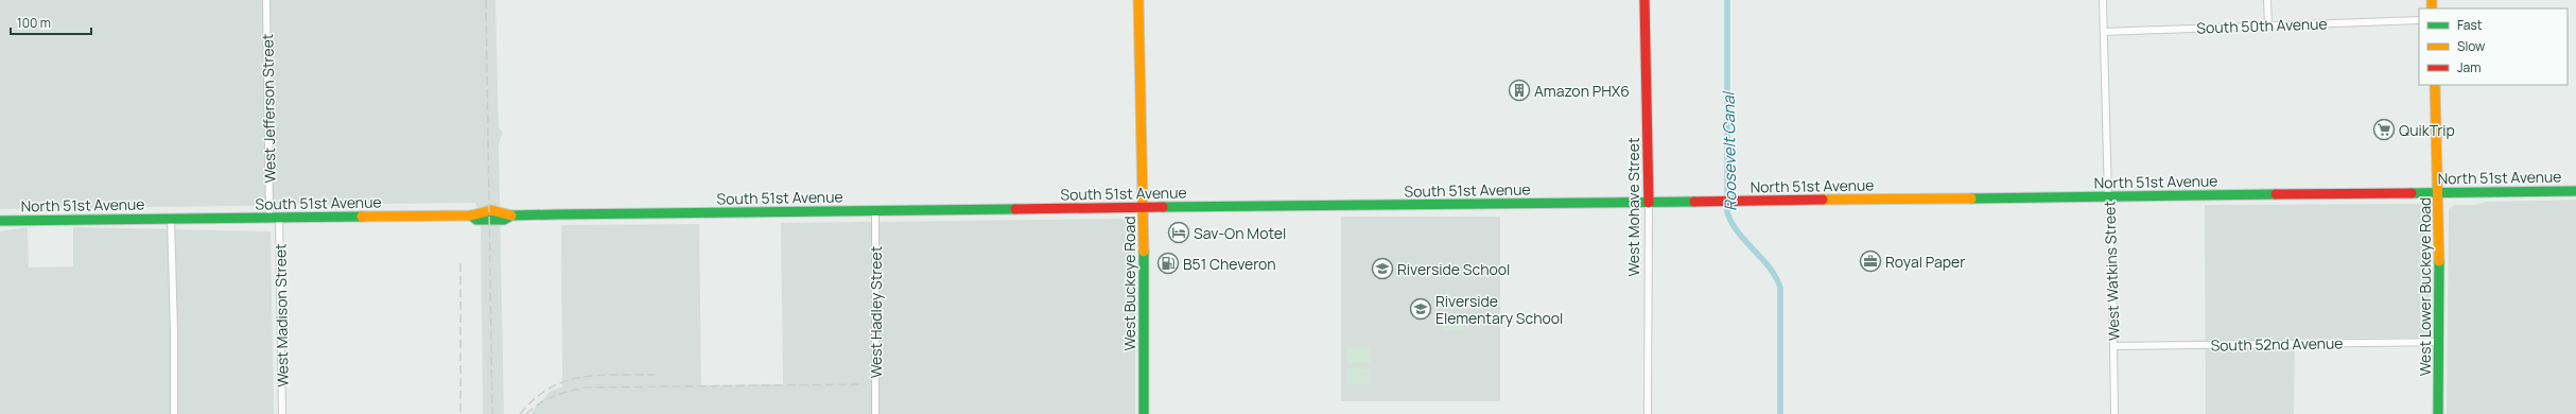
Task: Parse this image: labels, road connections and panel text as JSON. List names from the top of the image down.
{
  "streets": {
    "main road": [
      "North 51st Avenue",
      "South 51st Avenue",
      "West Mohave Street",
      "West Buckeye Road",
      "West Lower Buckeye Road"
    ],
    "street": [
      "South 50th Avenue",
      "West Jefferson Street",
      "West Watkins Street",
      "West Hadley Street",
      "West Madison Street",
      "South 52nd Avenue"
    ]
  },
  "crossings": [
    ["South 50th Avenue", "West Watkins Street"],
    ["West Jefferson Street", "South 51st Avenue"],
    ["West Jefferson Street", "West Madison Street"],
    ["North 51st Avenue", "South 51st Avenue"],
    ["North 51st Avenue", "West Watkins Street"],
    ["North 51st Avenue", "West Lower Buckeye Road"],
    ["South 51st Avenue", "West Mohave Street"],
    ["South 51st Avenue", "West Buckeye Road"],
    ["South 51st Avenue", "West Hadley Street"],
    ["South 51st Avenue", "West Madison Street"],
    ["West Watkins Street", "South 52nd Avenue"],
    ["West Lower Buckeye Road", "South 52nd Avenue"]
  ],
  "water": ["Roosevelt Canal"],
  "places": {
    "building": ["Amazon PHX6"],
    "supermarket": ["QuikTrip"],
    "hotel": ["Sav-On Motel"],
    "office": ["Royal Paper"],
    "fuel station": ["B51 Cheveron"],
    "school or university": ["Riverside School", "Riverside Elementary School"]
  },
  "legend": ["Fast", "Slow", "Jam"],
  "scale_bar": "100 m"
}
